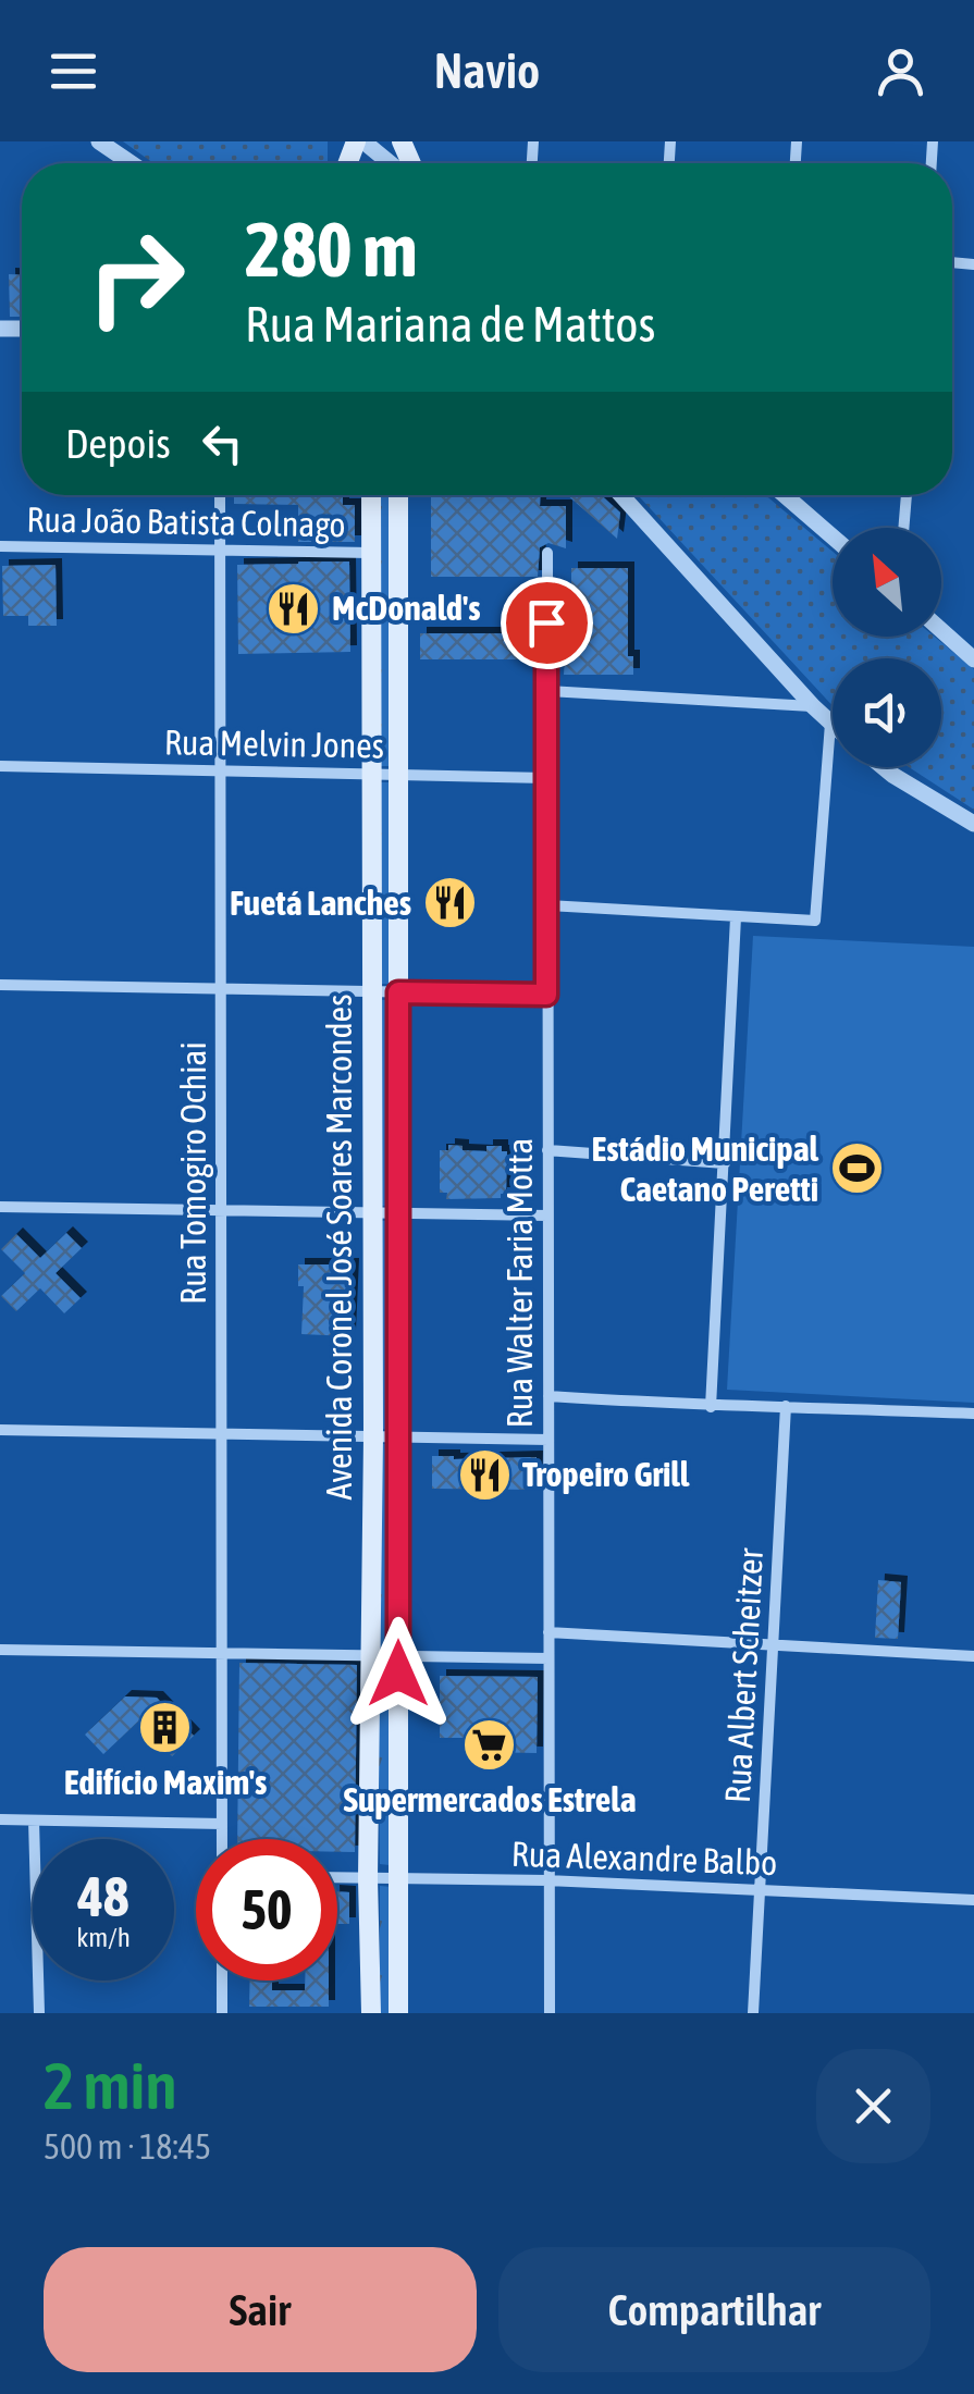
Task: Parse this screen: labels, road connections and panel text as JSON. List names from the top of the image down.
{
  "streets": {
    "main road": ["Avenida Coronel José Soares Marcondes"],
    "street": [
      "Rua João Batista Colnago",
      "Rua Melvin Jones",
      "Rua Tomogiro Ochiai",
      "Rua Walter Faria Motta",
      "Rua Albert Scheitzer",
      "Rua Alexandre Balbo"
    ]
  },
  "crossings": [
    ["Rua João Batista Colnago", "Rua Tomogiro Ochiai"],
    ["Rua João Batista Colnago", "Avenida Coronel José Soares Marcondes"],
    ["Rua Melvin Jones", "Rua Tomogiro Ochiai"],
    ["Rua Melvin Jones", "Avenida Coronel José Soares Marcondes"],
    ["Rua Melvin Jones", "Rua Walter Faria Motta"],
    ["Avenida Coronel José Soares Marcondes", "Rua Alexandre Balbo"],
    ["Rua Walter Faria Motta", "Rua Alexandre Balbo"],
    ["Rua Albert Scheitzer", "Rua Alexandre Balbo"]
  ],
  "places": {
    "restaurant": ["McDonald's", "Fuetá Lanches", "Tropeiro Grill"],
    "sports": ["Estádio Municipal Caetano Peretti"],
    "building": ["Edifício Maxim's"],
    "supermarket": ["Supermercados Estrela"]
  },
  "north": "top left",
  "page": {
    "header": "Navio",
    "turn": ["280 m", "Rua Mariana de Mattos"],
    "then": "Depois",
    "speed": "48 km/h",
    "limit": "50",
    "heading": ["2 min", "500 m · 18:45"],
    "buttons": ["Sair", "Compartilhar"]
  }
}
